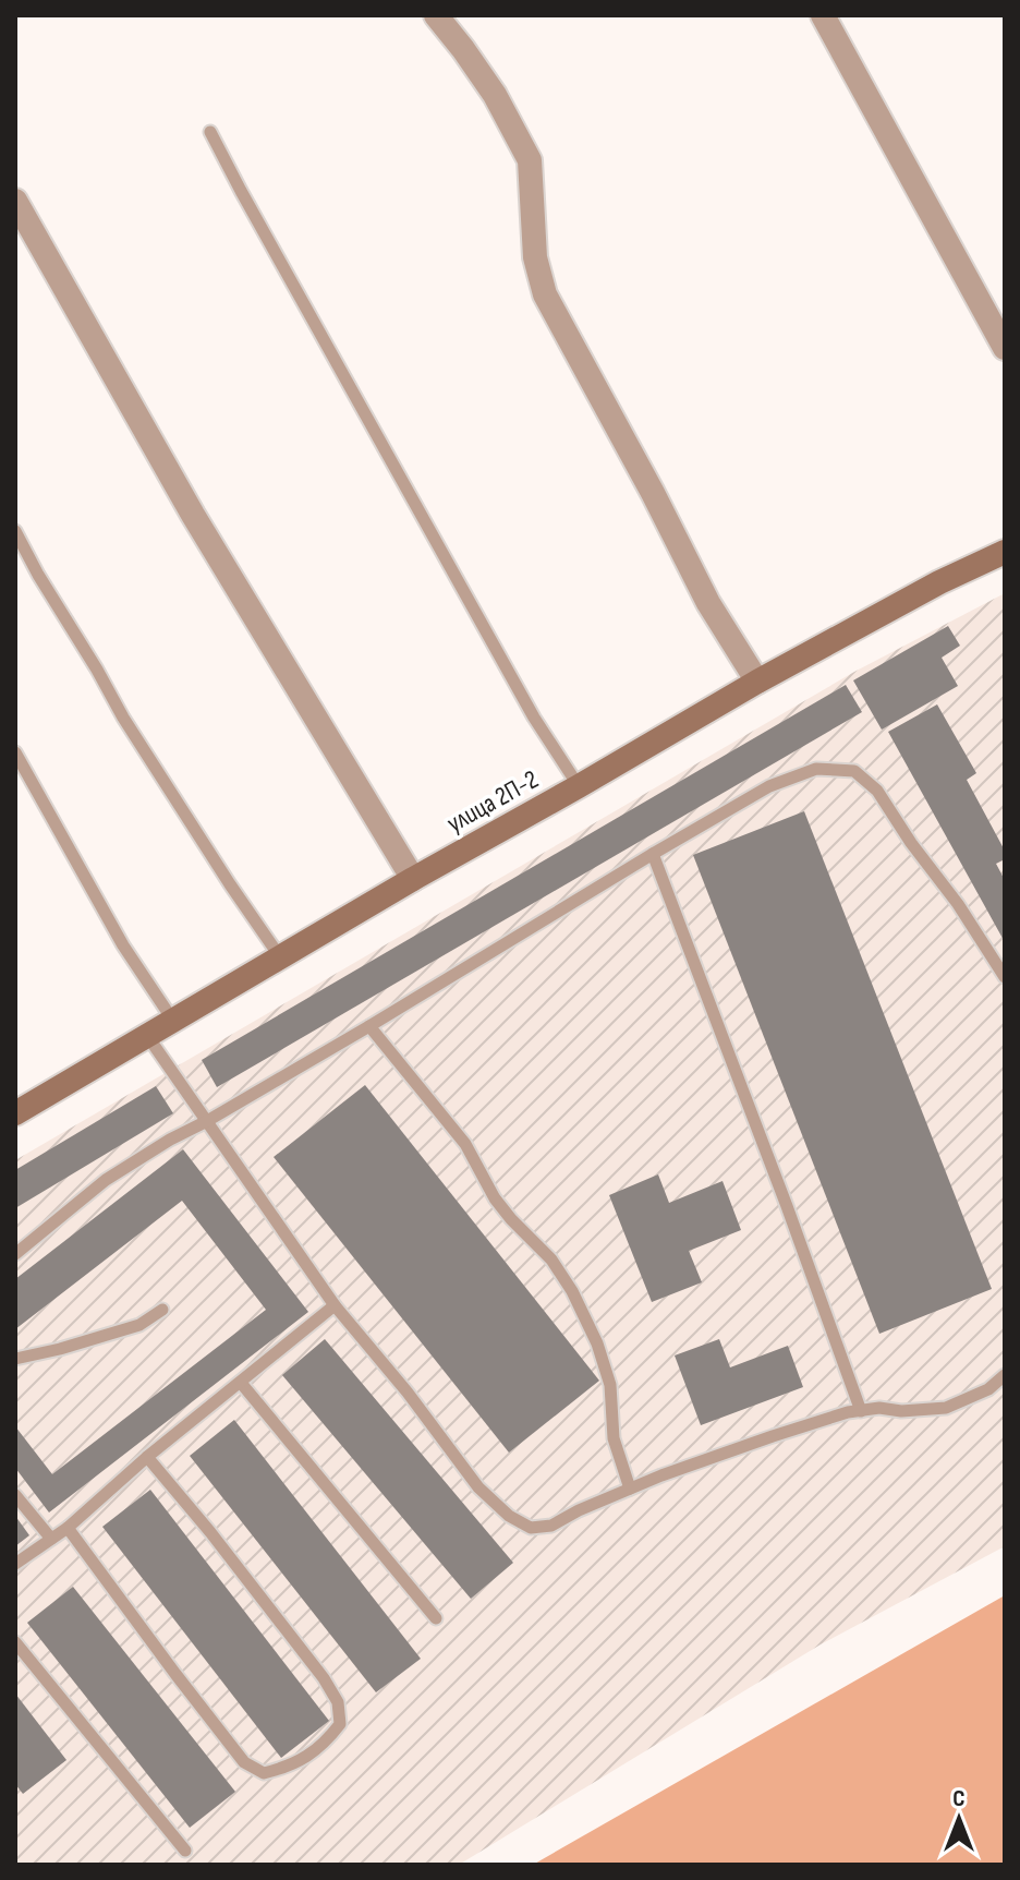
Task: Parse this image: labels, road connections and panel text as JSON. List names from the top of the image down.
{
  "streets": {
    "main road": ["улица 2П-2"]
  },
  "north": "top"
}
